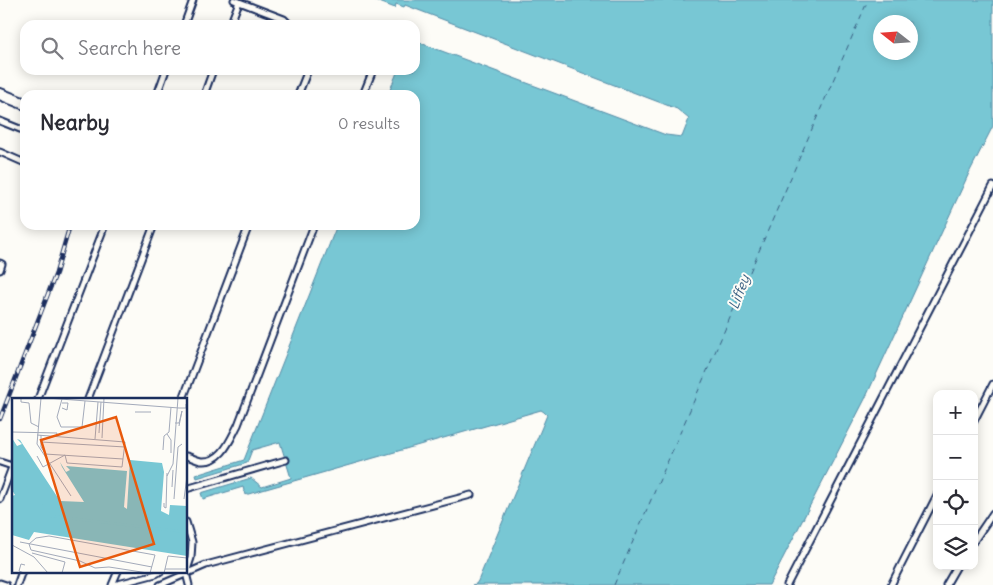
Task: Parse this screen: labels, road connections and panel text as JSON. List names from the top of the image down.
{
  "water": ["Liffey"],
  "north": "left",
  "page": {
    "search": "Search here",
    "heading": ["Nearby", "0 results"],
    "map_buttons": ["+", "−"]
  }
}
